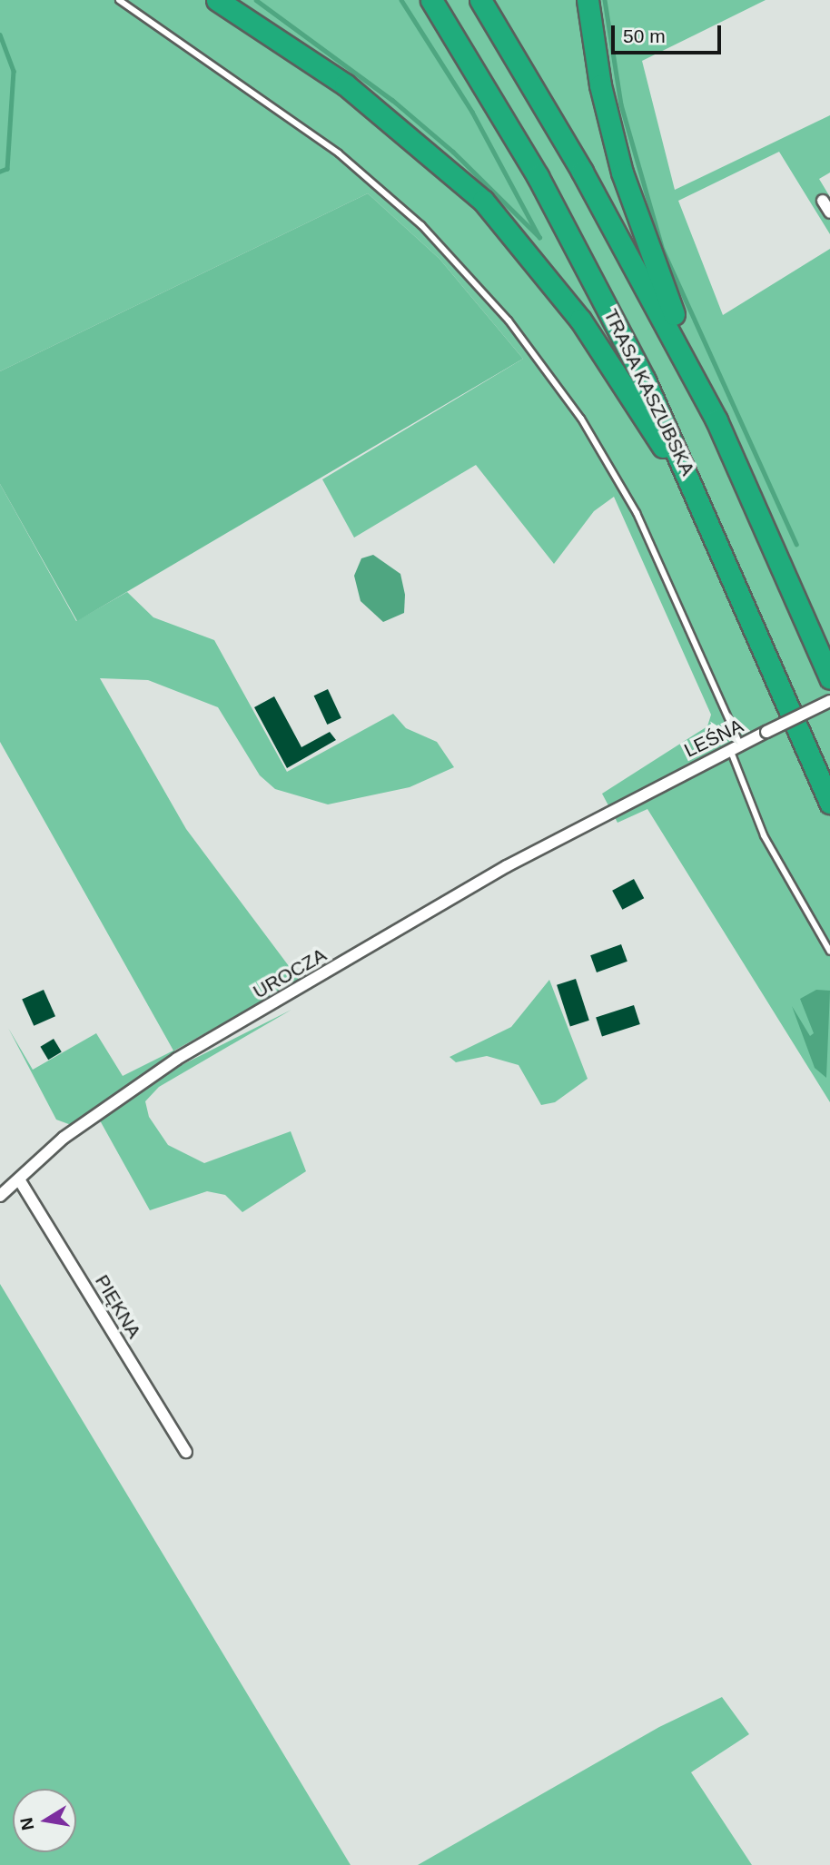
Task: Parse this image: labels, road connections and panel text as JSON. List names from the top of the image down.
{
  "streets": {
    "highway": ["TRASA KASZUBSKA"],
    "street": ["LEŚNA", "UROCZA", "PIĘKNA"]
  },
  "crossings": [
    ["LEŚNA", "UROCZA"],
    ["UROCZA", "PIĘKNA"]
  ],
  "scale_bar": "50 m",
  "north": "left"
}
